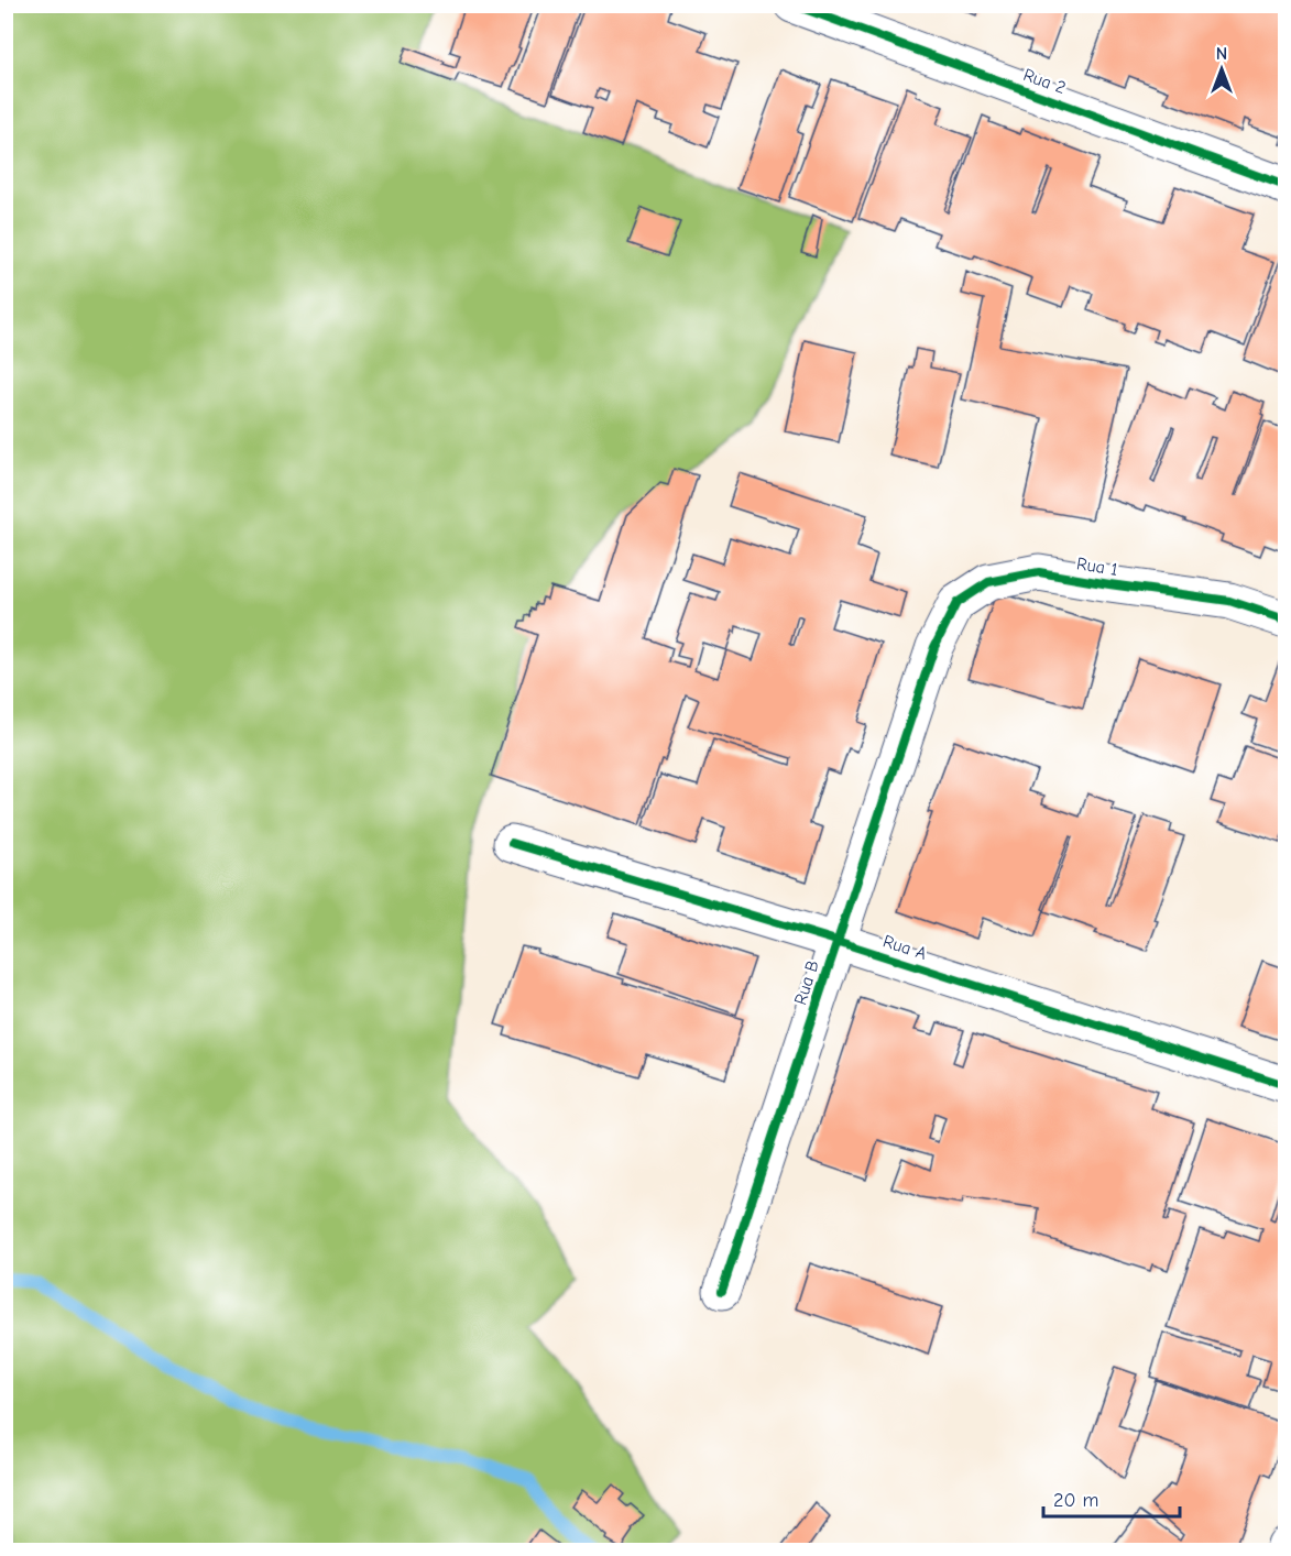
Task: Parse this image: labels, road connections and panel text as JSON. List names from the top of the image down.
{
  "streets": {
    "street": [
      "Rua 2",
      "Rua 1",
      "Rua A",
      "Rua B"
    ]
  },
  "crossings": [
    ["Rua 1", "Rua B"],
    ["Rua A", "Rua B"]
  ],
  "scale_bar": "20 m",
  "north": "top"
}
